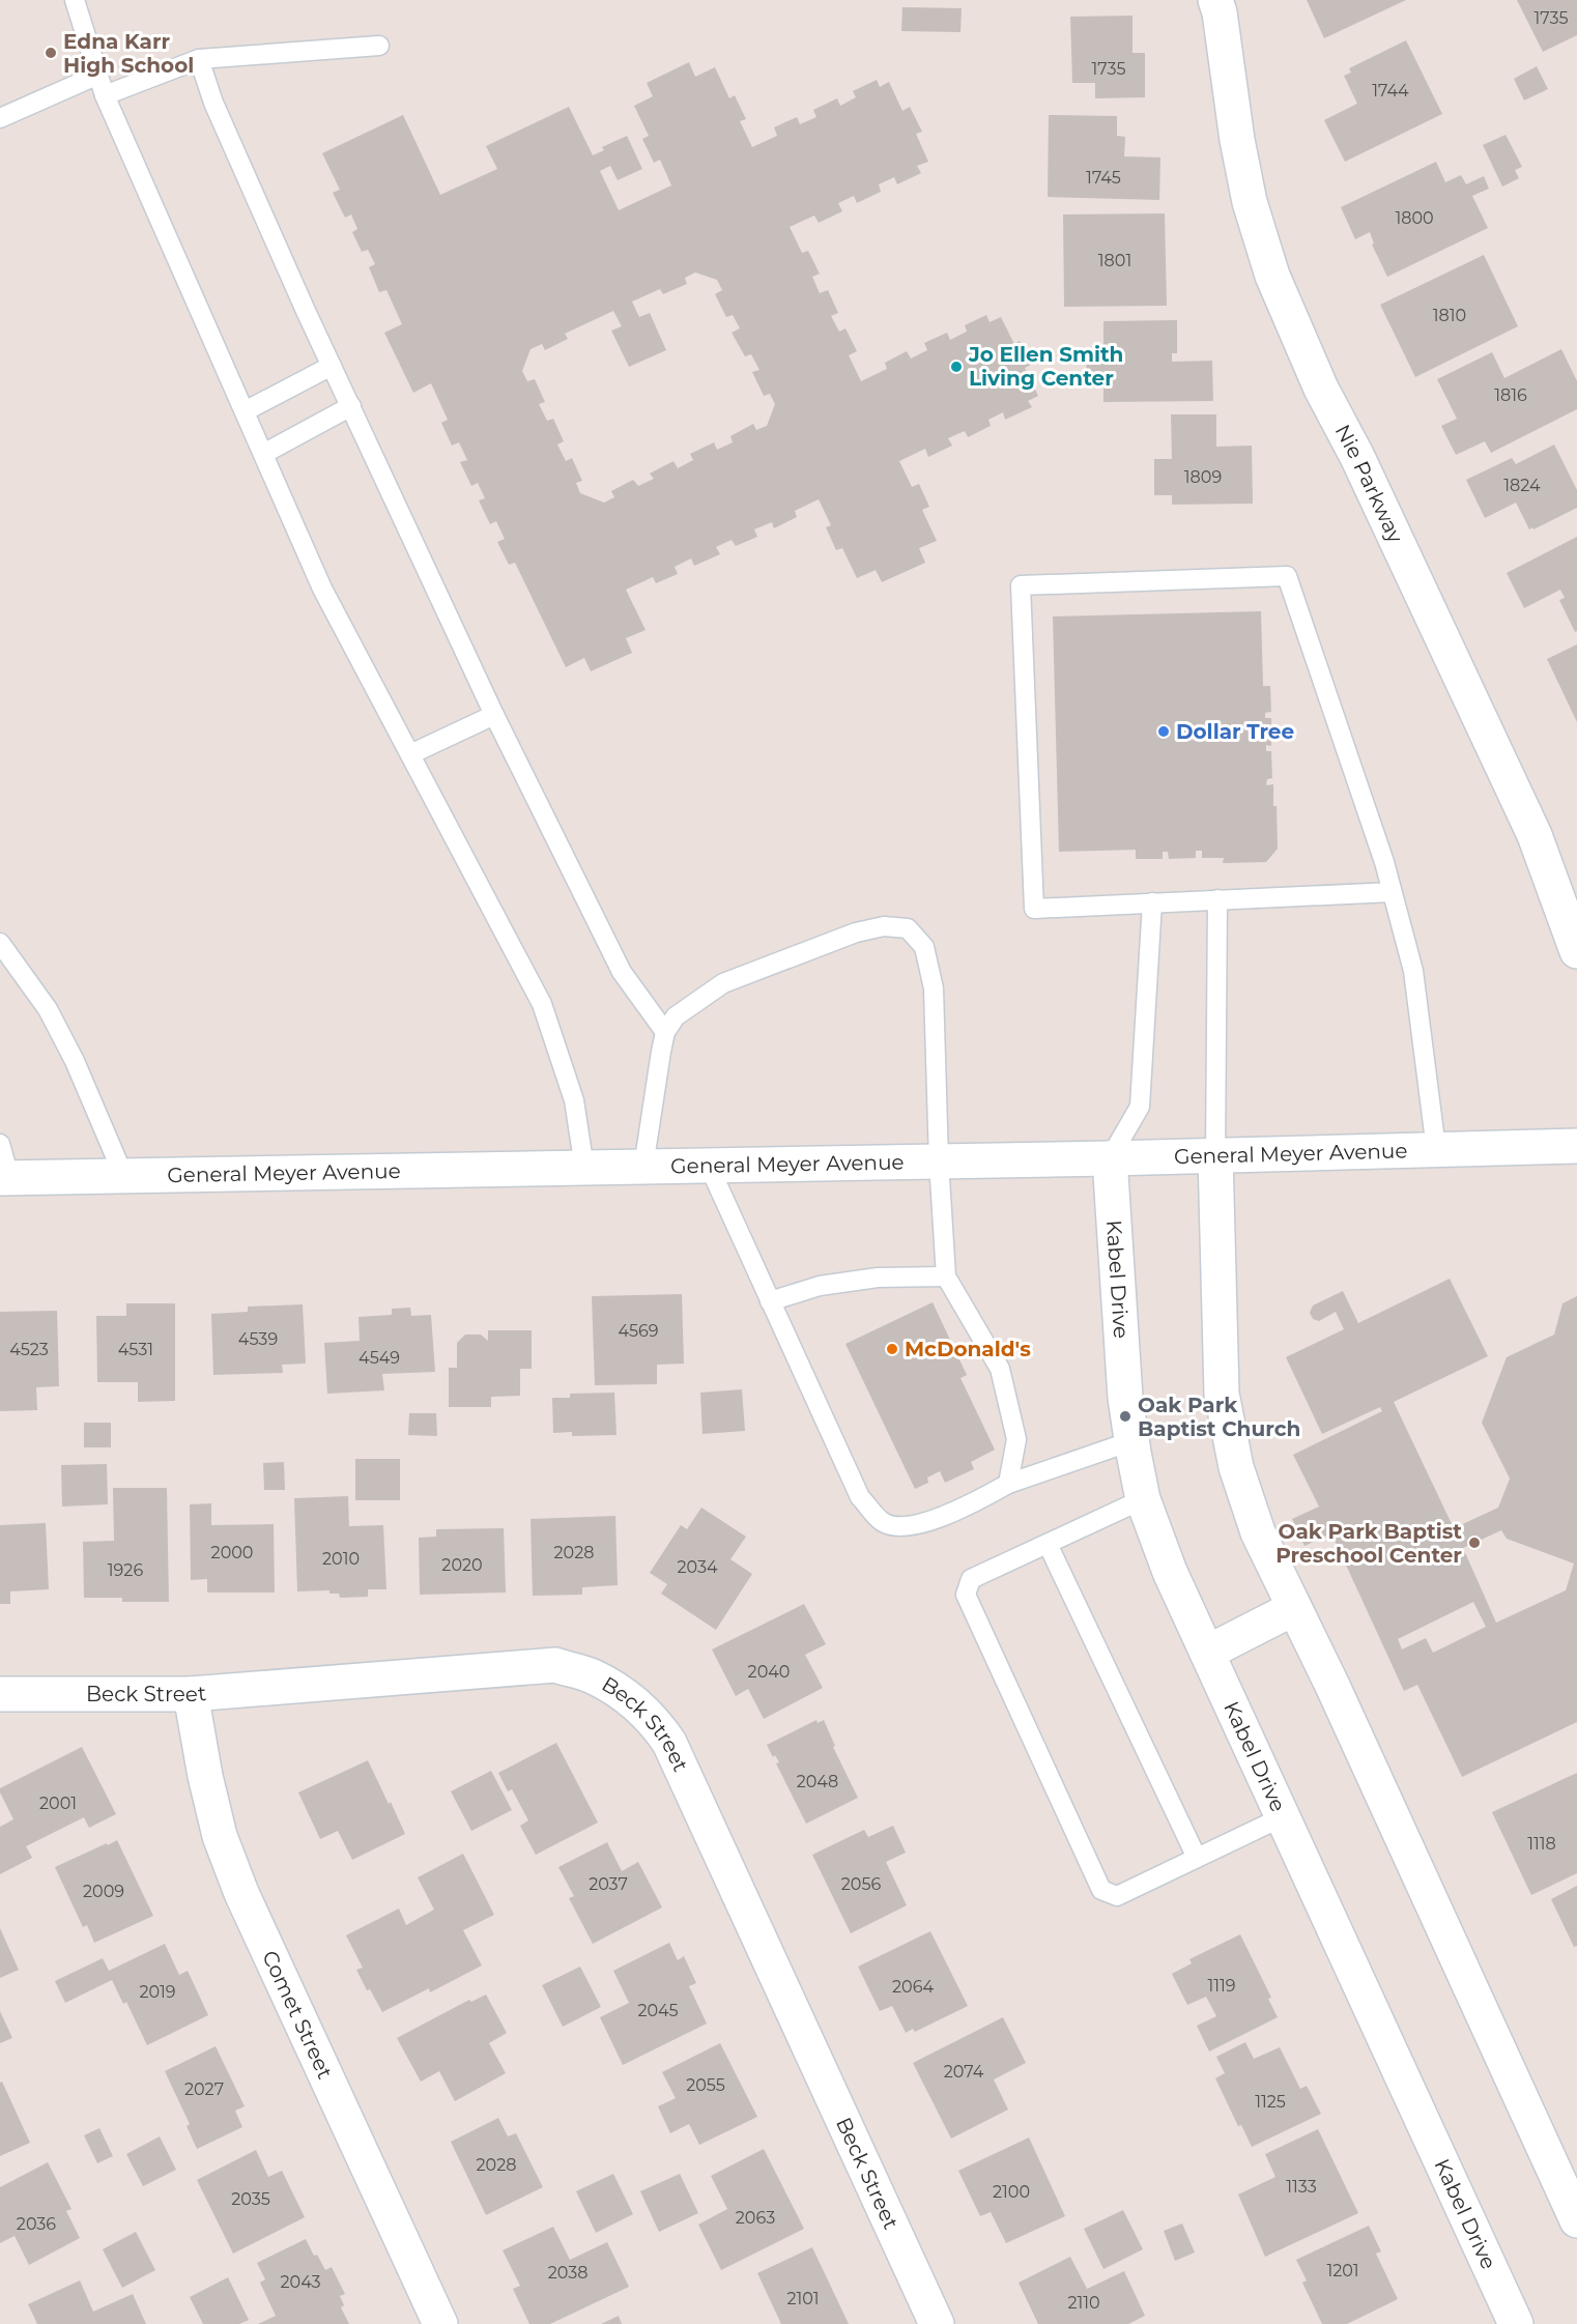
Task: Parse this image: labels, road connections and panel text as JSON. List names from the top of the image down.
{
  "streets": {
    "street": [
      "Nie Parkway",
      "General Meyer Avenue",
      "Kabel Drive",
      "Beck Street",
      "Comet Street"
    ]
  },
  "crossings": [
    ["General Meyer Avenue", "Kabel Drive"],
    ["Beck Street", "Comet Street"]
  ],
  "places": [
    "Edna Karr High School",
    "Jo Ellen Smith Living Center",
    "Dollar Tree",
    "McDonald's",
    "Oak Park Baptist Church",
    "Oak Park Baptist Preschool Center"
  ],
  "house_numbers": [
    "1735",
    "1735",
    "1744",
    "1745",
    "1800",
    "1801",
    "1810",
    "1816",
    "1809",
    "1824",
    "4569",
    "4539",
    "4523",
    "4531",
    "4549",
    "2000",
    "2028",
    "2010",
    "2020",
    "2034",
    "1926",
    "2040",
    "2048",
    "2001",
    "1118",
    "2037",
    "2056",
    "2009",
    "1119",
    "2064",
    "2019",
    "2045",
    "2074",
    "2055",
    "2027",
    "1125",
    "2028",
    "1133",
    "2100",
    "2035",
    "2063",
    "2036",
    "1201",
    "2038",
    "2043",
    "2101",
    "2110"
  ]
}
